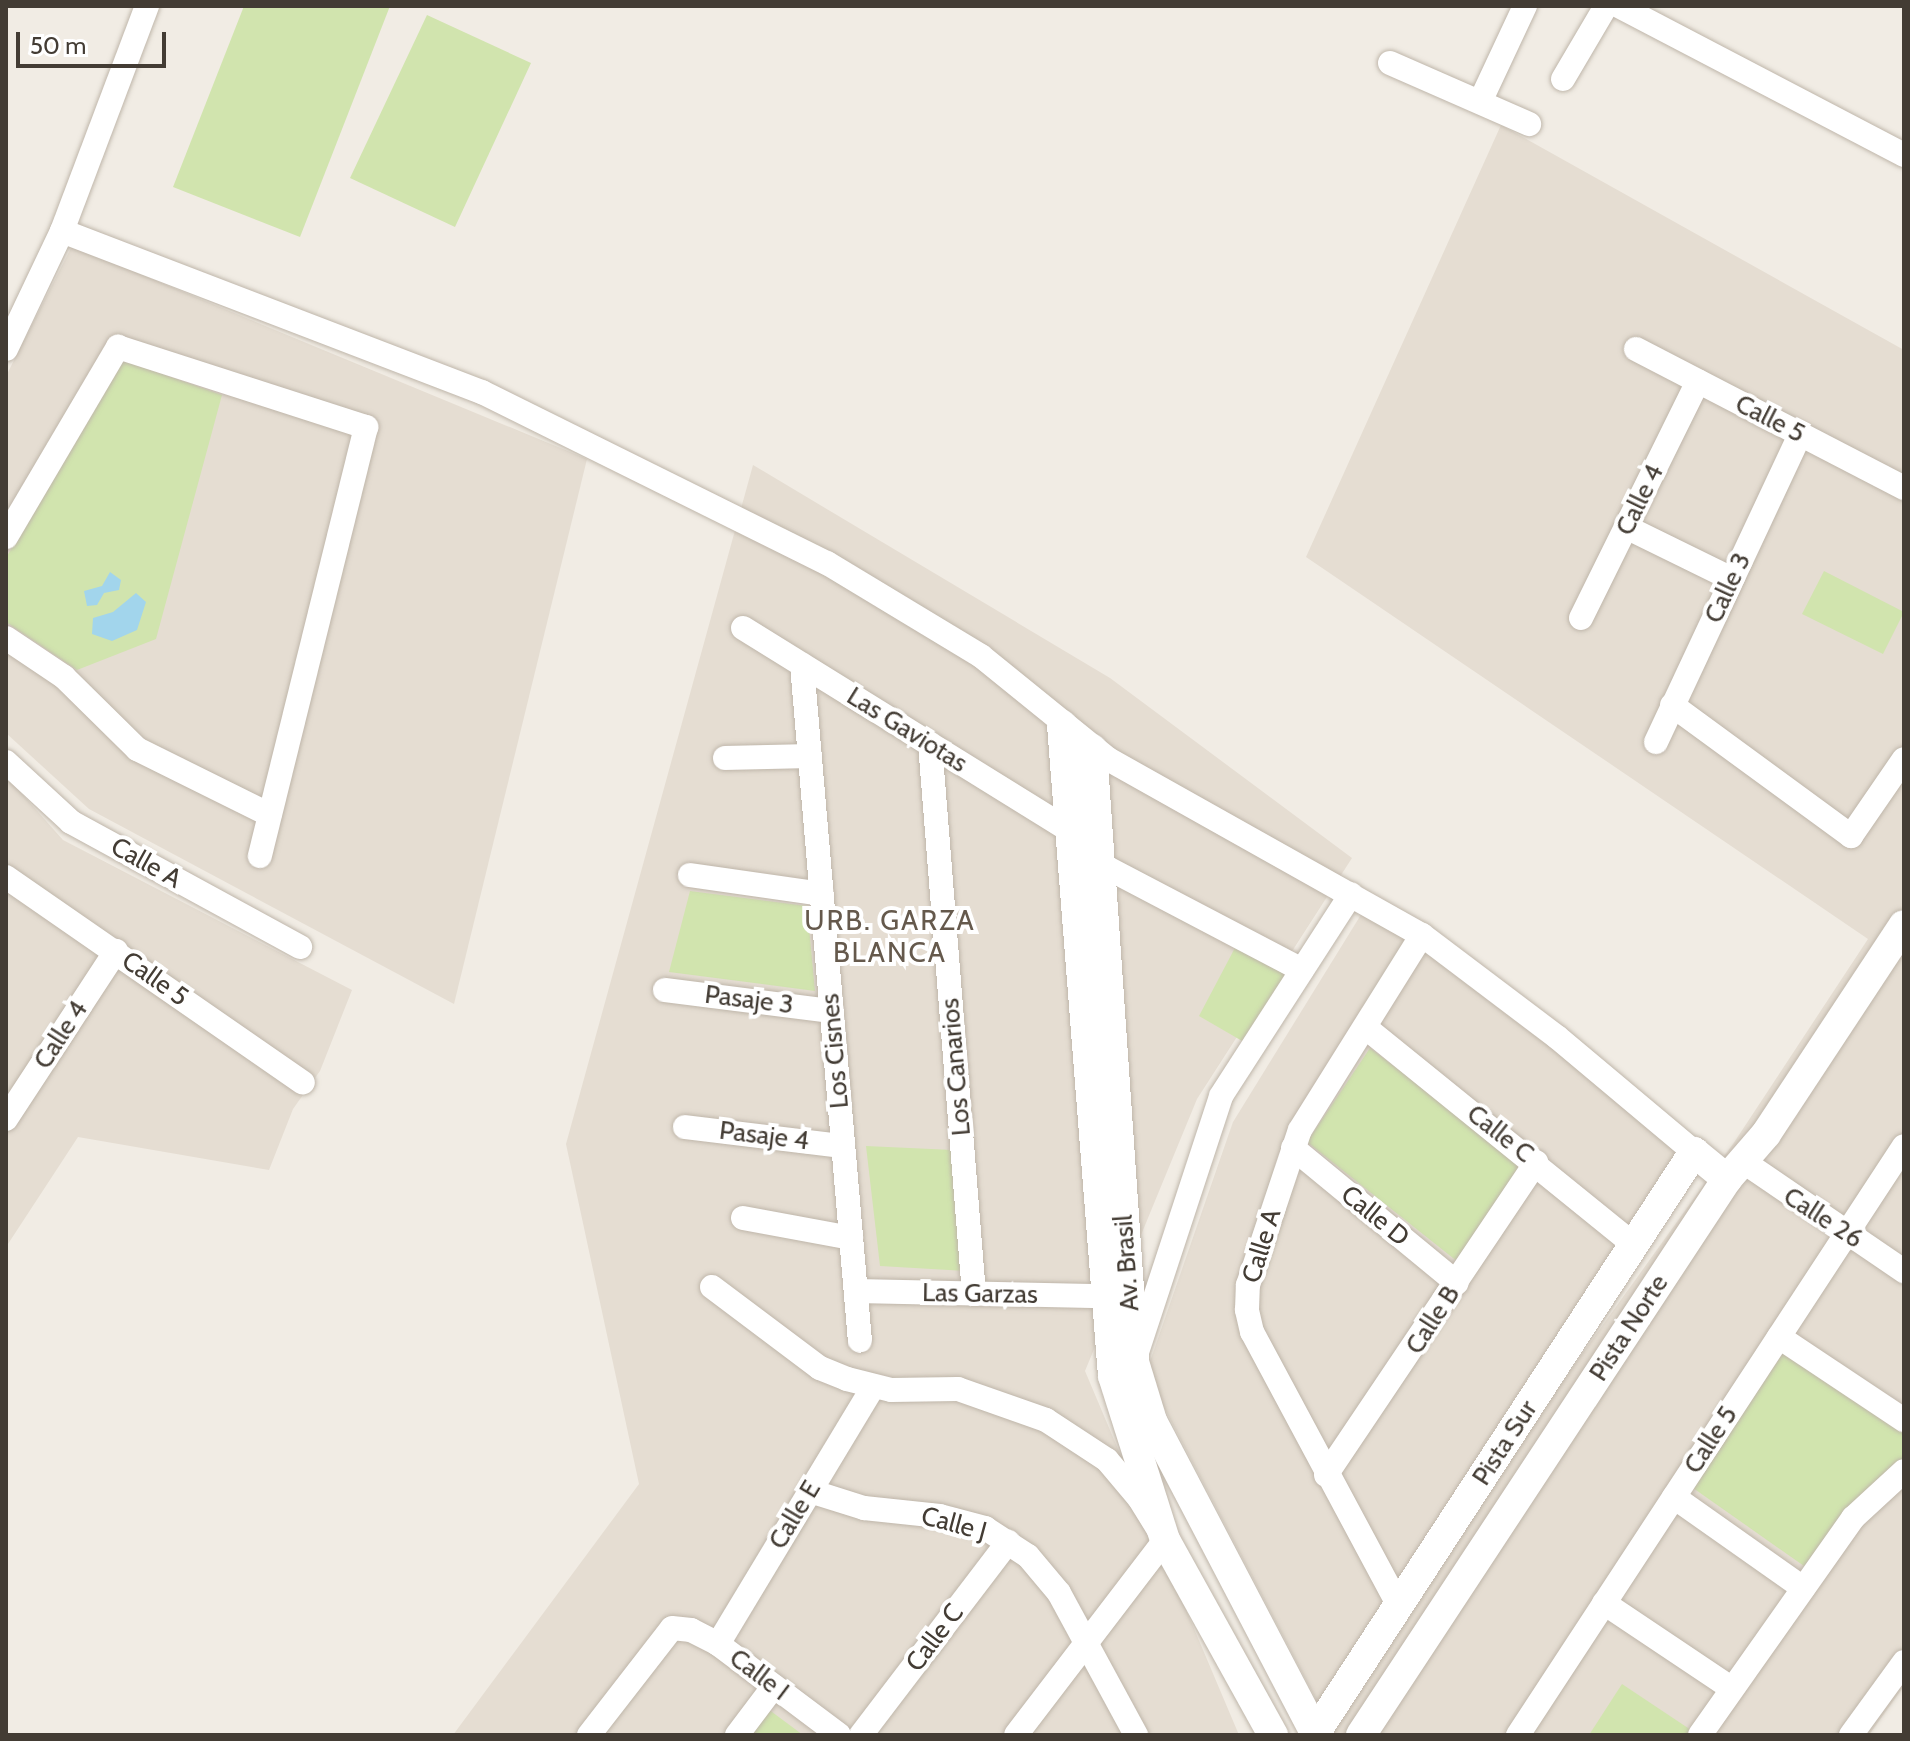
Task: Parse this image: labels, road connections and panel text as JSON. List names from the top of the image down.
{
  "streets": {
    "street": [
      "Calle 5",
      "Calle 4",
      "Calle 3",
      "Las Gaviotas",
      "Calle A",
      "Pasaje 3",
      "Los Cisnes",
      "Los Canarios",
      "Calle C",
      "Pasaje 4",
      "Calle D",
      "Calle 26",
      "Av. Brasil",
      "Las Garzas",
      "Calle B",
      "Pista Norte",
      "Pista Sur",
      "Calle E",
      "Calle J",
      "Calle I"
    ]
  },
  "crossings": [
    ["Calle 5", "Calle 4"],
    ["Calle 5", "Calle 3"],
    ["Calle 5", "Calle 26"],
    ["Las Gaviotas", "Los Cisnes"],
    ["Las Gaviotas", "Los Canarios"],
    ["Las Gaviotas", "Av. Brasil"],
    ["Calle A", "Calle C"],
    ["Calle A", "Calle D"],
    ["Calle A", "Calle B"],
    ["Calle A", "Pista Sur"],
    ["Pasaje 3", "Los Cisnes"],
    ["Los Cisnes", "Pasaje 4"],
    ["Los Cisnes", "Las Garzas"],
    ["Los Canarios", "Las Garzas"],
    ["Calle C", "Calle B"],
    ["Calle C", "Pista Sur"],
    ["Calle C", "Calle J"],
    ["Calle D", "Calle B"],
    ["Calle 26", "Pista Norte"],
    ["Av. Brasil", "Las Garzas"],
    ["Av. Brasil", "Pista Sur"],
    ["Calle E", "Calle J"],
    ["Calle E", "Calle I"]
  ],
  "districts": ["URB. GARZA BLANCA"],
  "scale_bar": "50 m"
}
